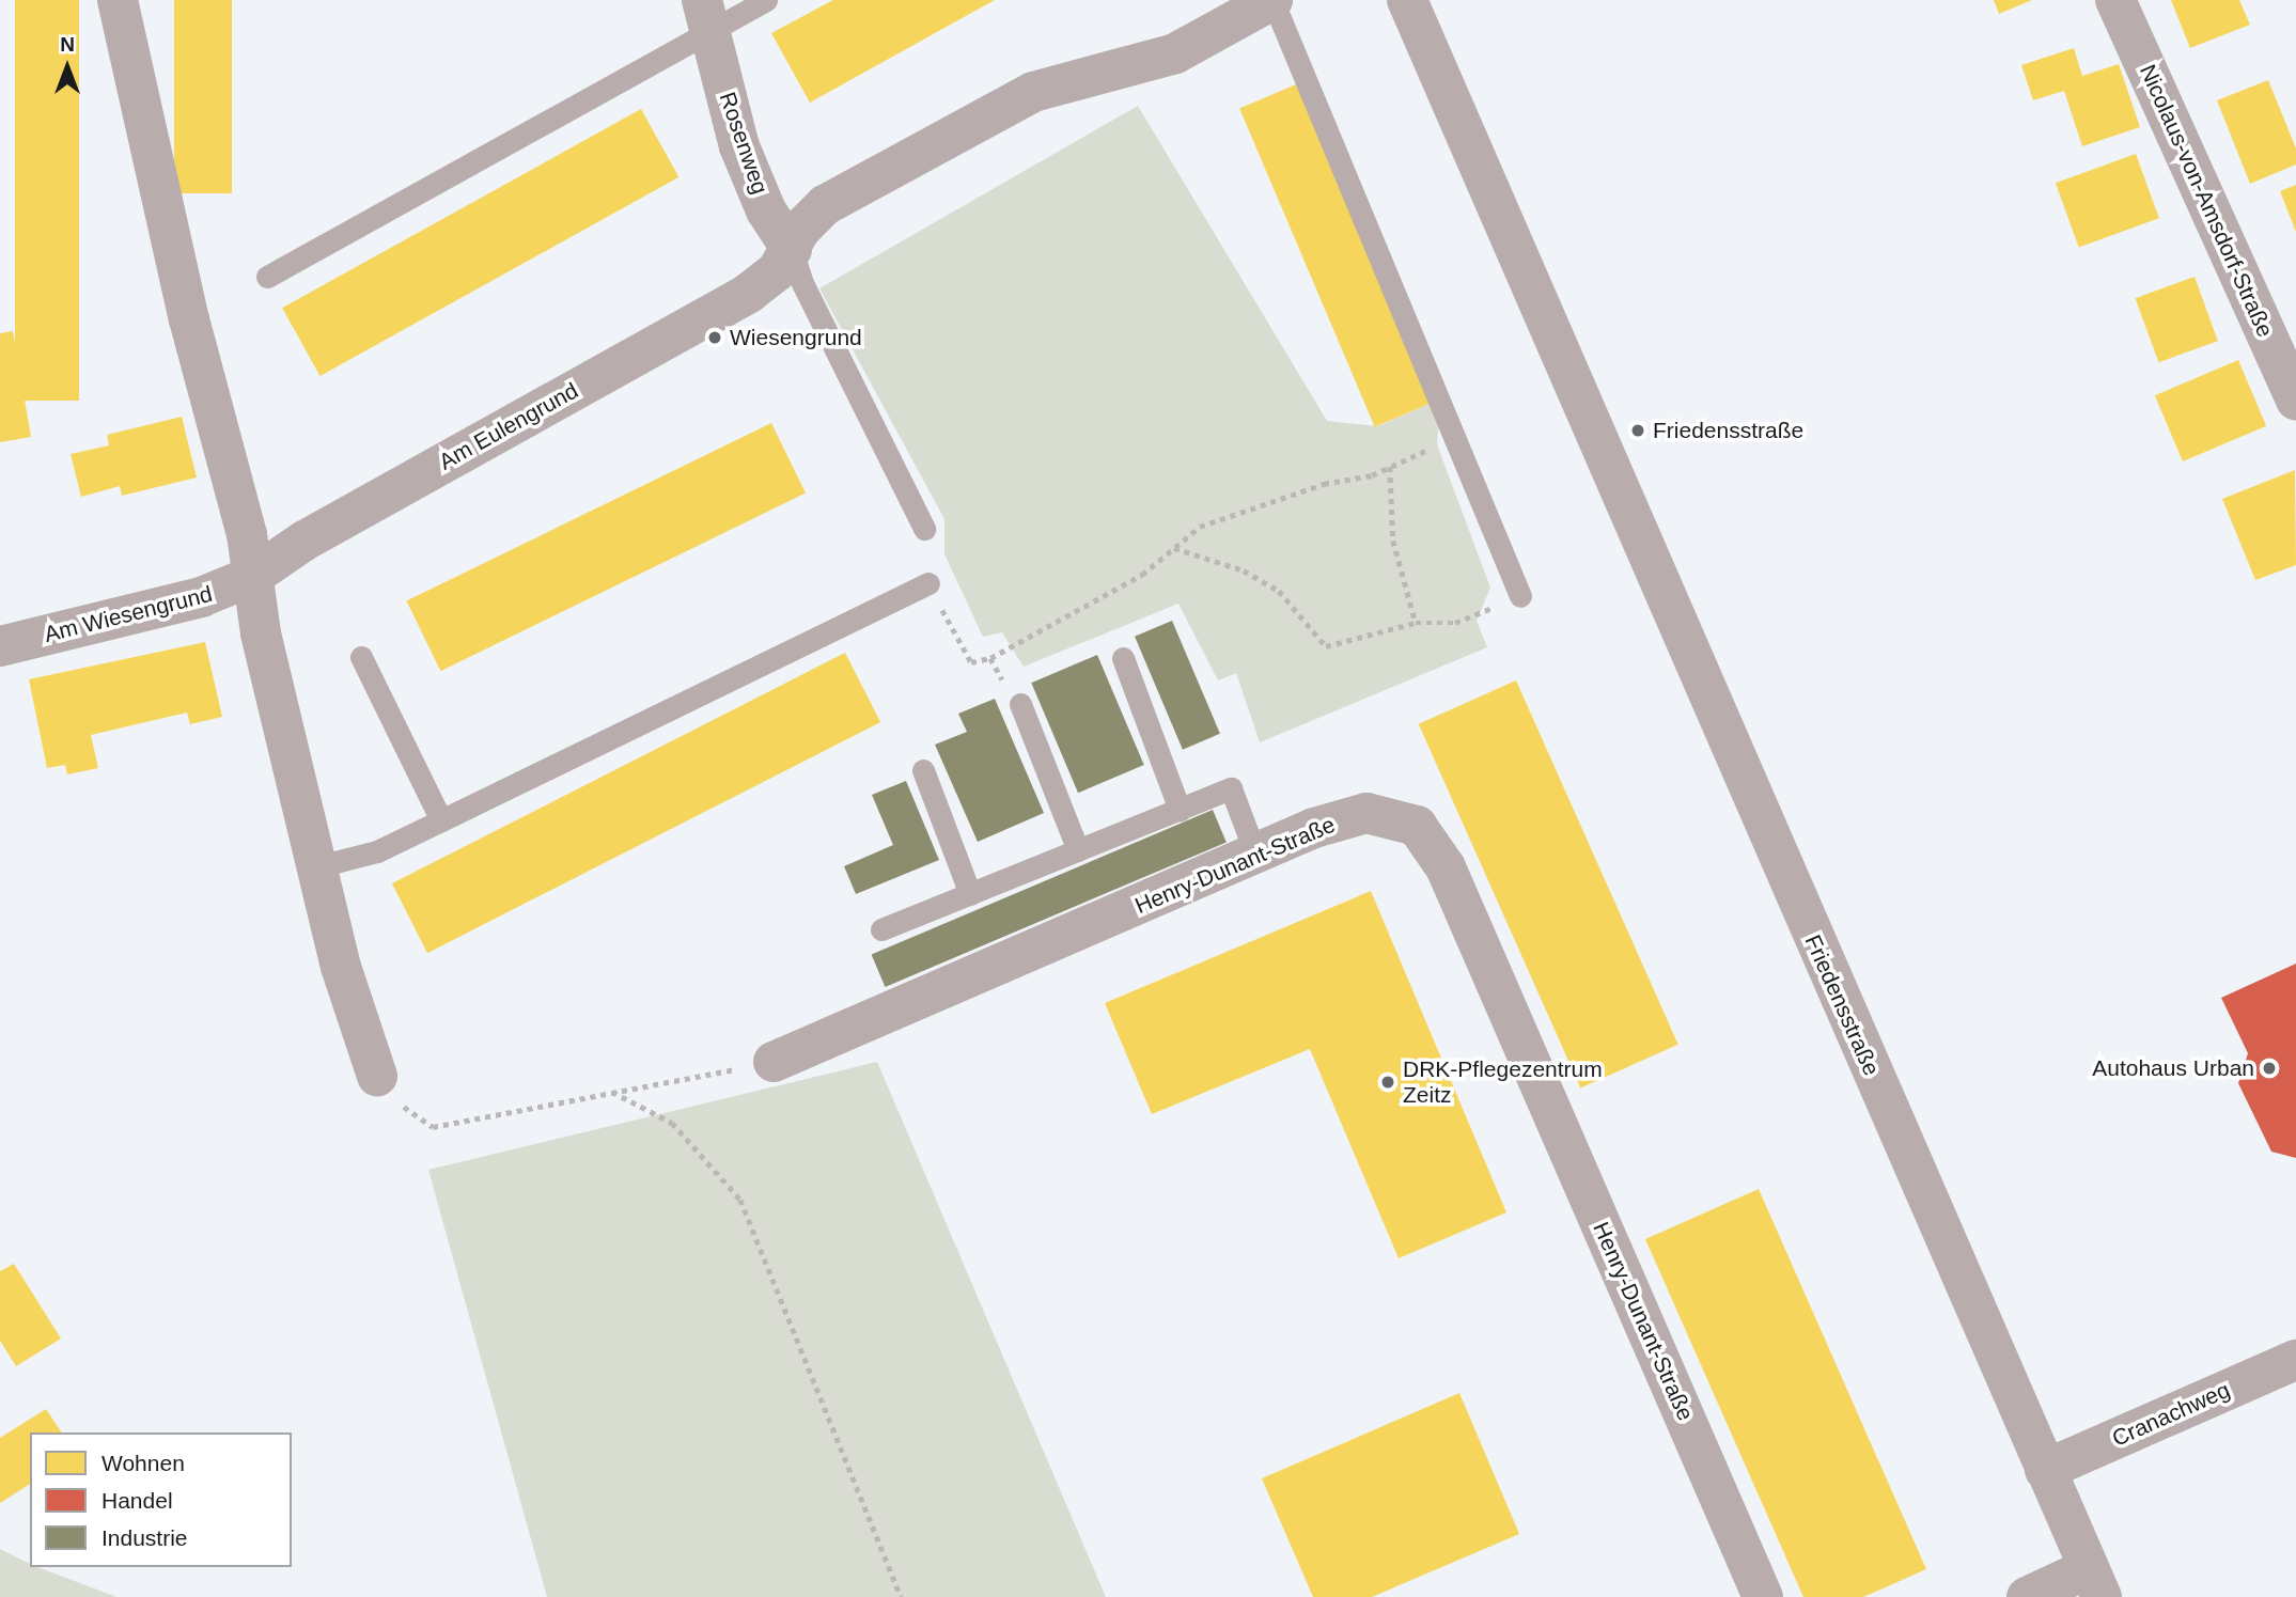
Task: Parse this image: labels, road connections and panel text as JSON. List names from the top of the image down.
{
  "streets": {
    "street": [
      "Rosenweg",
      "Nicolaus-von-Amsdorf-Straße",
      "Am Eulengrund",
      "Am Wiesengrund",
      "Henry-Dunant-Straße",
      "Friedensstraße",
      "Cranachweg"
    ]
  },
  "crossings": [
    ["Rosenweg", "Am Eulengrund"],
    ["Am Eulengrund", "Am Wiesengrund"],
    ["Friedensstraße", "Cranachweg"]
  ],
  "places": [
    "Wiesengrund",
    "Friedensstraße",
    "Autohaus Urban",
    "DRK-Pflegezentrum Zeitz"
  ],
  "legend": ["Wohnen", "Handel", "Industrie"],
  "north": "top"
}
